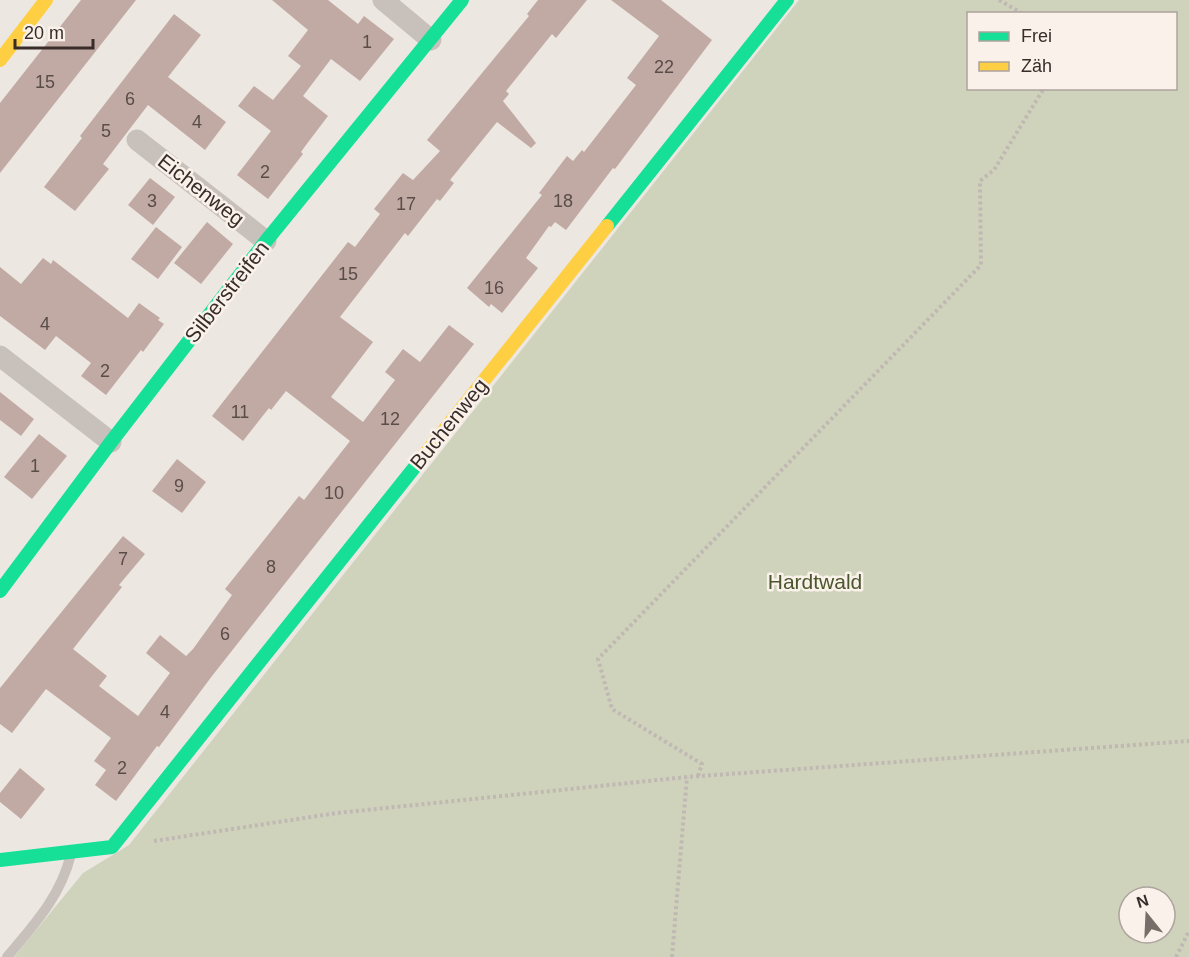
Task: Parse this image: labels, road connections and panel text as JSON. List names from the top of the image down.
{
  "streets": {
    "street": ["Eichenweg", "Silberstreifen", "Buchenweg"]
  },
  "crossings": [
    ["Eichenweg", "Silberstreifen"]
  ],
  "parks": ["Hardtwald"],
  "house_numbers": [
    "1",
    "22",
    "15",
    "6",
    "4",
    "5",
    "2",
    "3",
    "18",
    "17",
    "15",
    "16",
    "4",
    "2",
    "11",
    "12",
    "1",
    "9",
    "10",
    "7",
    "8",
    "6",
    "4",
    "2"
  ],
  "legend": ["Frei", "Zäh"],
  "scale_bar": "20 m",
  "north": "top"
}
